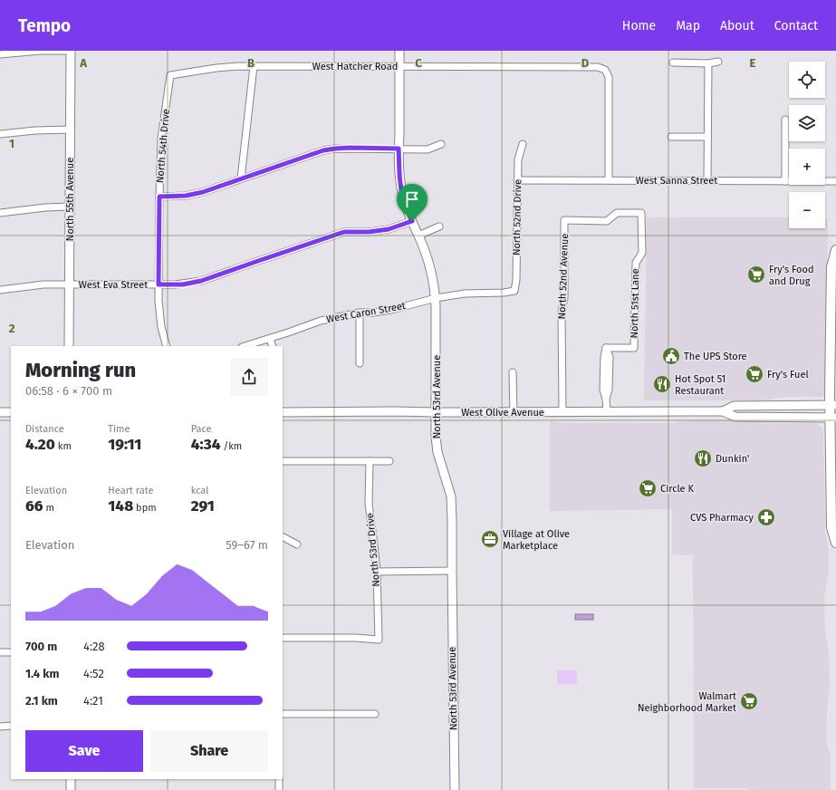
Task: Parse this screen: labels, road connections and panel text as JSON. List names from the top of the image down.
{
  "streets": {
    "street": [
      "West Hatcher Road",
      "North 54th Drive",
      "West Sanna Street",
      "North 55th Avenue",
      "North 52nd Drive",
      "North 52nd Avenue",
      "West Eva Street",
      "North 51st Lane",
      "West Caron Street",
      "North 53rd Avenue",
      "West Olive Avenue",
      "North 53rd Drive"
    ]
  },
  "crossings": [
    ["West Hatcher Road", "North 54th Drive"],
    ["West Hatcher Road", "West Sanna Street"],
    ["West Hatcher Road", "North 53rd Avenue"],
    ["North 54th Drive", "West Eva Street"],
    ["West Sanna Street", "North 52nd Drive"],
    ["North 55th Avenue", "West Eva Street"],
    ["North 52nd Drive", "West Caron Street"],
    ["North 52nd Avenue", "North 51st Lane"],
    ["North 52nd Avenue", "West Olive Avenue"],
    ["West Eva Street", "North 53rd Avenue"],
    ["North 51st Lane", "West Olive Avenue"],
    ["West Caron Street", "North 53rd Avenue"],
    ["North 53rd Avenue", "West Olive Avenue"]
  ],
  "places": {
    "supermarket": [
      "Fry's Food and Drug",
      "Fry's Fuel",
      "Circle K",
      "Walmart Neighborhood Market"
    ],
    "public building": ["The UPS Store"],
    "restaurant": ["Hot Spot 51 Restaurant", "Dunkin'"],
    "pharmacy": ["CVS Pharmacy"],
    "office": ["Village at Olive Marketplace"]
  },
  "page": {
    "header": "Tempo",
    "nav": [
      "Home",
      "Map",
      "About",
      "Contact"
    ],
    "map_buttons": ["+", "−"],
    "heading": ["Morning run", "06:58 · 6 × 700 m"],
    "stats": [
      ["Distance", "4.20 km"],
      ["Time", "19:11"],
      ["Pace", "4:34 /km"],
      ["Elevation", "66 m"],
      ["Heart rate", "148 bpm"],
      ["kcal", "291"]
    ],
    "chart": ["Elevation", "59–67 m"],
    "list": [
      {
        "name": "700 m",
        "note": "4:28"
      },
      {
        "name": "1.4 km",
        "note": "4:52"
      },
      {
        "name": "2.1 km",
        "note": "4:21"
      }
    ],
    "buttons": ["Save", "Share"]
  },
  "grid": {
    "columns": [
      "A",
      "B",
      "C",
      "D",
      "E"
    ],
    "rows": ["1", "2"]
  }
}
